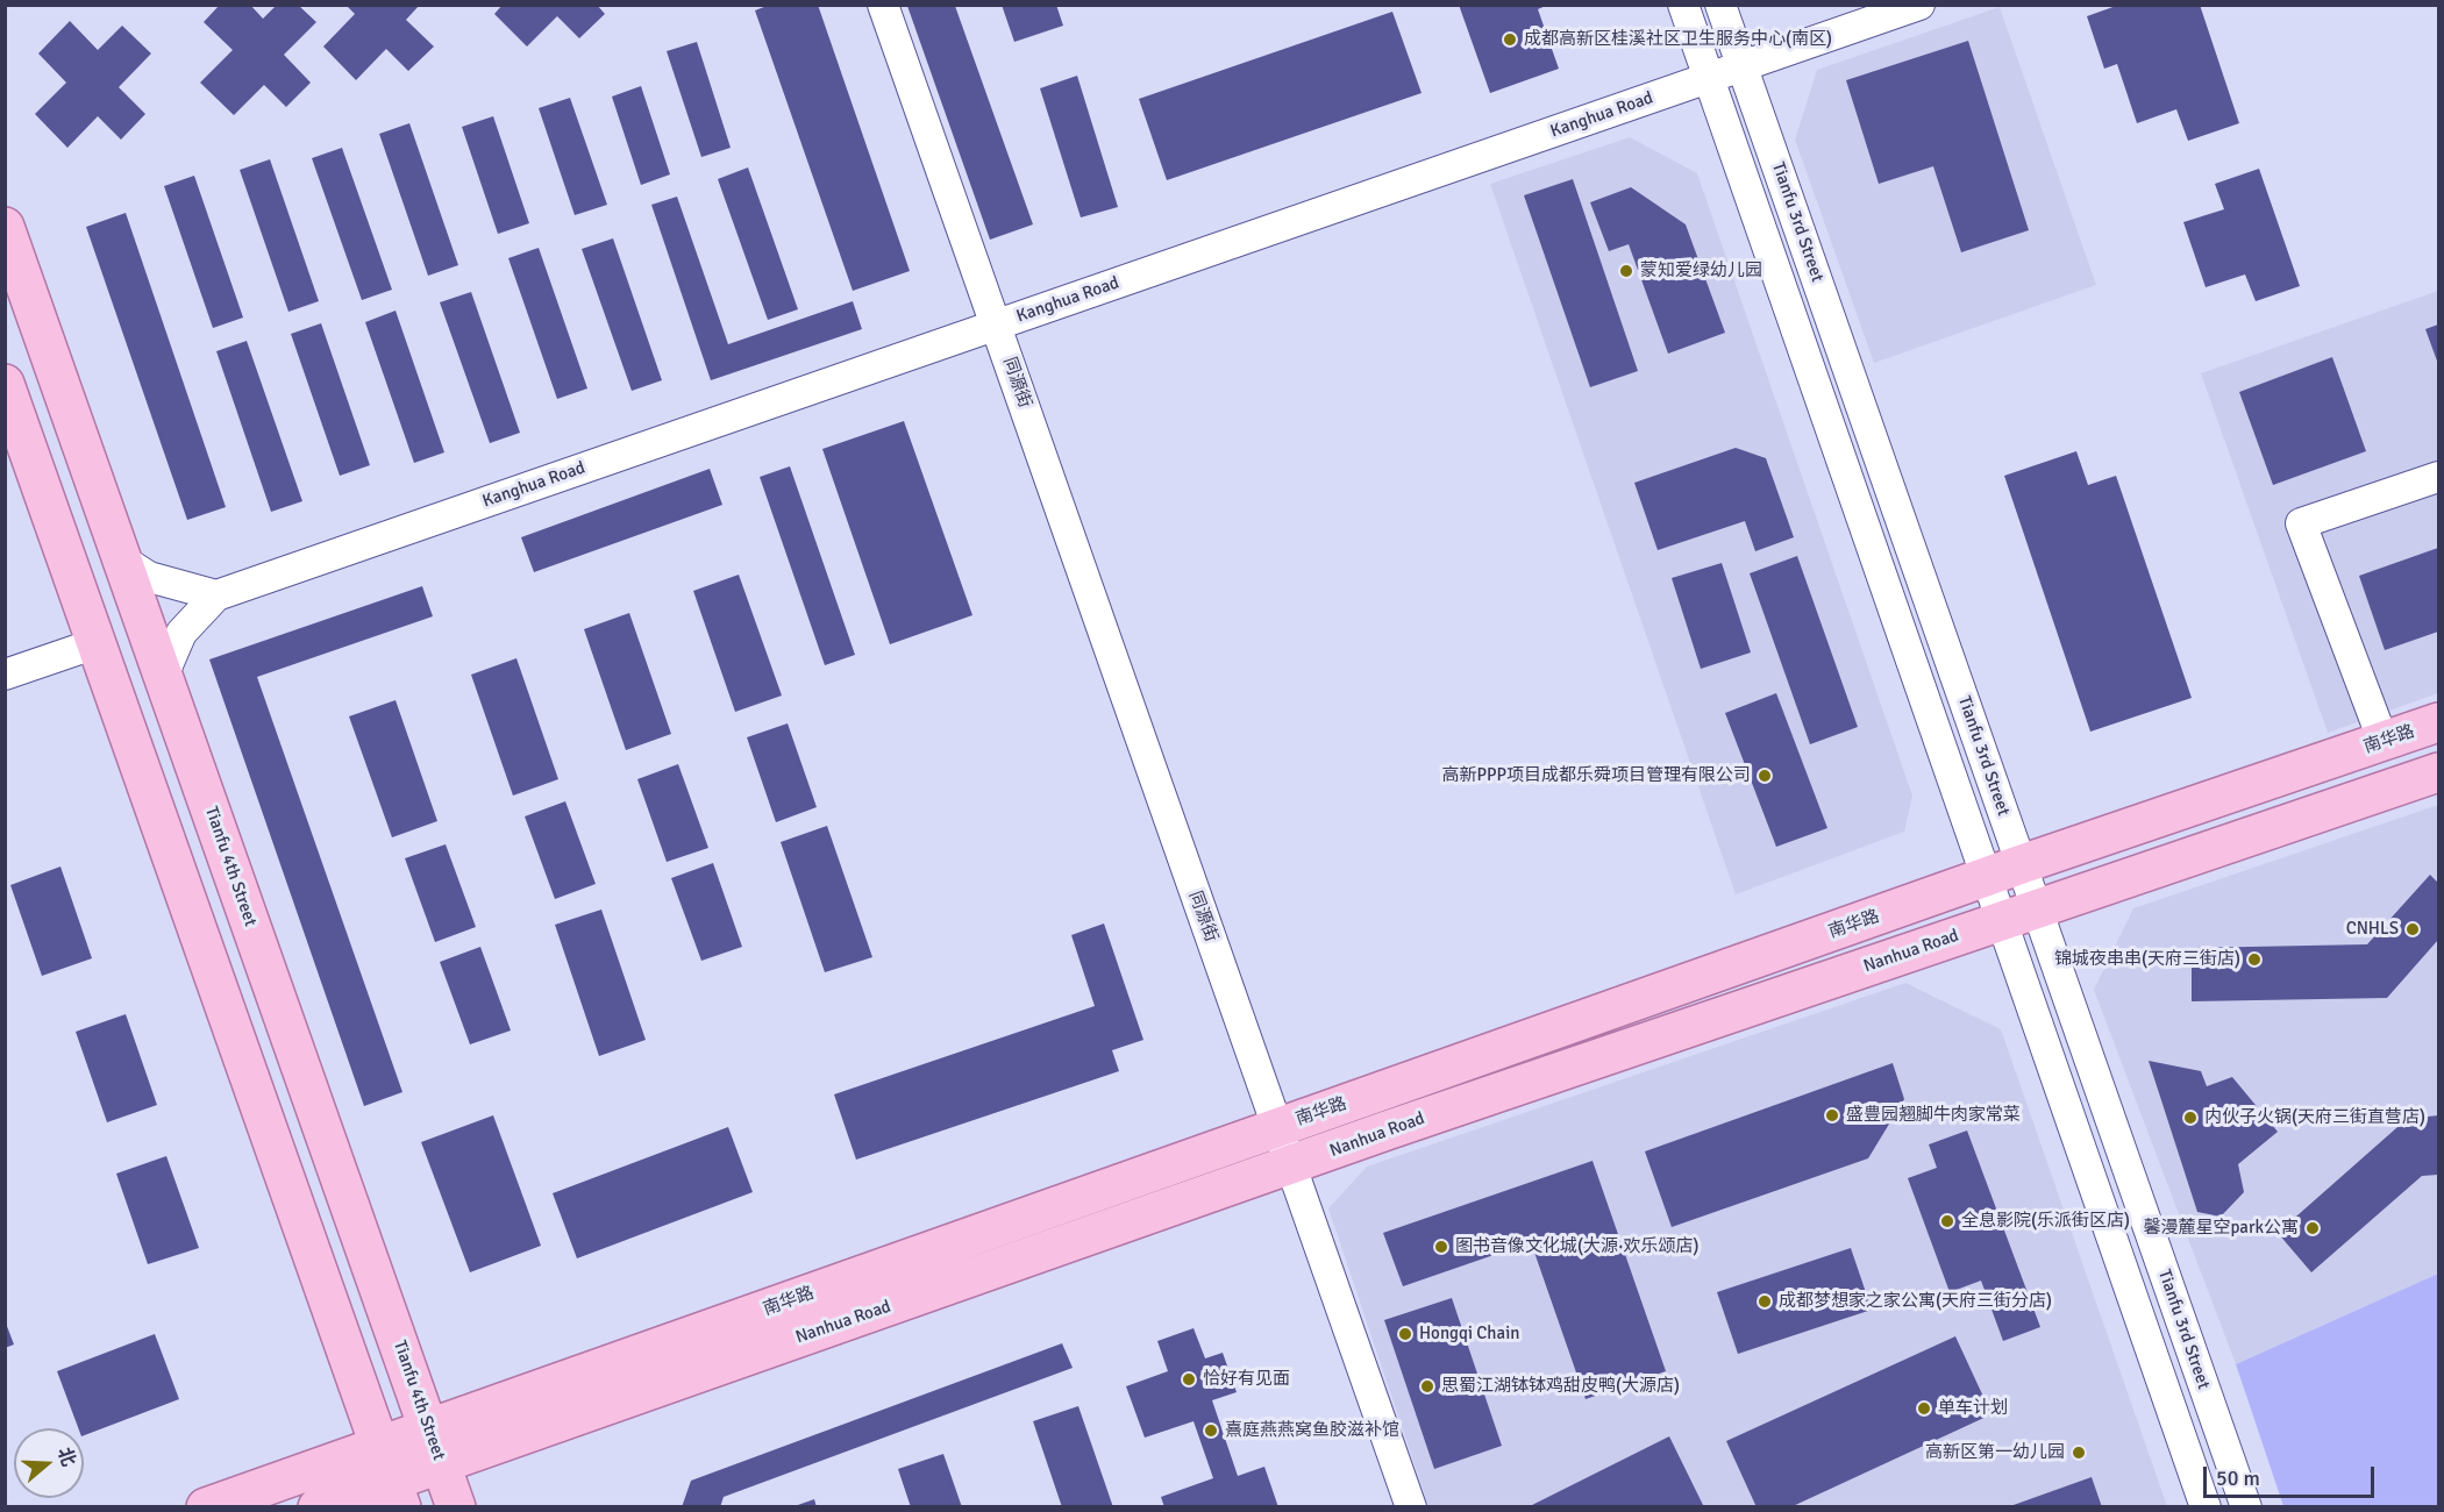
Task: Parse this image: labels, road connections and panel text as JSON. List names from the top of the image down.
{
  "streets": {
    "main road": ["南华路", "Tianfu 4th Street", "Nanhua Road"],
    "street": ["Kanghua Road", "Tianfu 3rd Street", "同源街"]
  },
  "crossings": [
    ["Kanghua Road", "Tianfu 3rd Street"],
    ["Kanghua Road", "同源街"],
    ["Tianfu 3rd Street", "南华路"],
    ["Tianfu 3rd Street", "Nanhua Road"],
    ["同源街", "南华路"],
    ["同源街", "Nanhua Road"],
    ["南华路", "Tianfu 4th Street"],
    ["南华路", "Nanhua Road"],
    ["Tianfu 4th Street", "Nanhua Road"]
  ],
  "places": [
    "成都高新区桂溪社区卫生服务中心(南区)",
    "蒙知爱绿幼儿园",
    "高新PPP项目成都乐舜项目管理有限公司",
    "CNHLS",
    "锦城夜串串(天府三街店)",
    "盛豊园翘脚牛肉家常菜",
    "内伙子火锅(天府三街直营店)",
    "全息影院(乐派街区店)",
    "馨漫麓星空park公寓",
    "图书音像文化城(大源·欢乐颂店)",
    "成都梦想家之家公寓(天府三街分店)",
    "Hongqi Chain",
    "恰好有见面",
    "思蜀江湖钵钵鸡甜皮鸭(大源店)",
    "单车计划",
    "熹庭燕燕窝鱼胶滋补馆",
    "高新区第一幼儿园"
  ],
  "scale_bar": "50 m",
  "north": "right"
}
